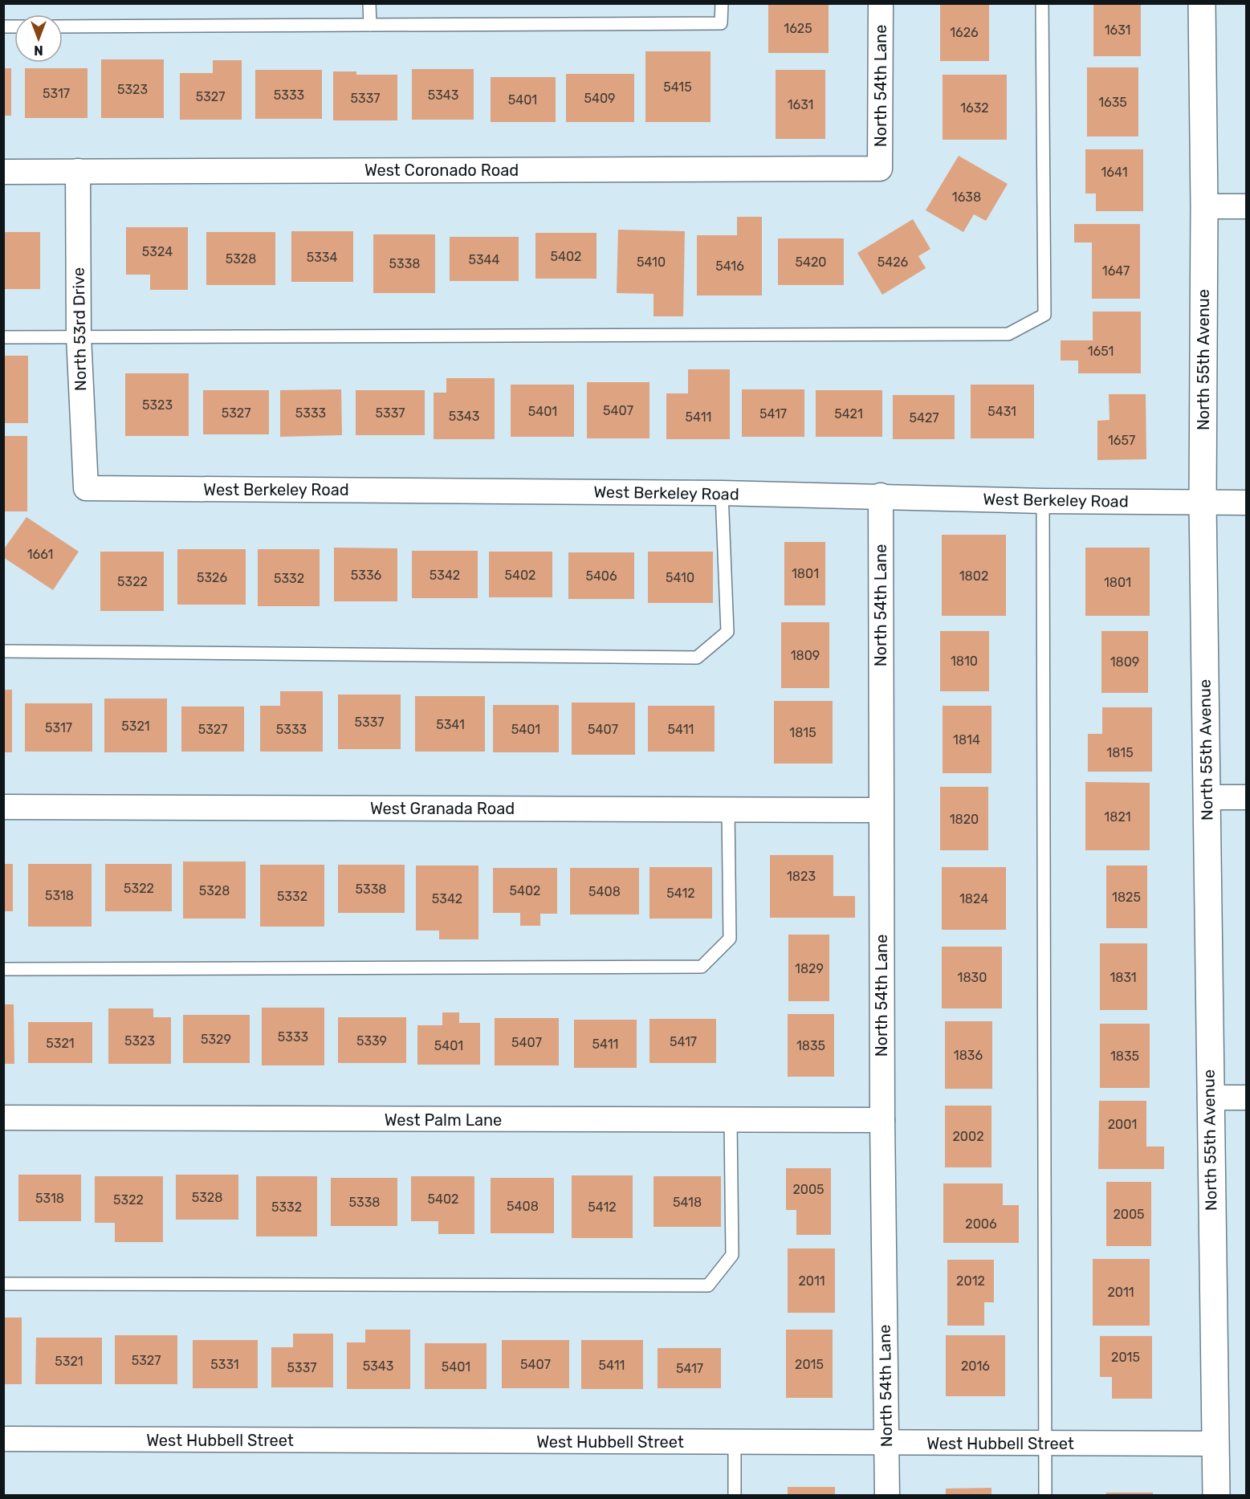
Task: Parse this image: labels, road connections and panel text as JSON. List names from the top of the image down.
{
  "streets": {
    "street": [
      "North 54th Lane",
      "West Coronado Road",
      "North 53rd Drive",
      "North 55th Avenue",
      "West Berkeley Road",
      "West Granada Road",
      "West Palm Lane",
      "West Hubbell Street"
    ]
  },
  "crossings": [
    ["North 54th Lane", "West Coronado Road"],
    ["North 54th Lane", "West Berkeley Road"],
    ["North 54th Lane", "West Granada Road"],
    ["North 54th Lane", "West Palm Lane"],
    ["North 54th Lane", "West Hubbell Street"],
    ["West Coronado Road", "North 53rd Drive"],
    ["North 53rd Drive", "West Berkeley Road"],
    ["North 55th Avenue", "West Berkeley Road"],
    ["North 55th Avenue", "West Hubbell Street"]
  ],
  "house_numbers": [
    "1625",
    "1631",
    "1626",
    "5415",
    "5323",
    "5317",
    "5333",
    "5343",
    "5327",
    "5337",
    "5409",
    "5401",
    "1635",
    "1631",
    "1632",
    "1641",
    "1638",
    "5324",
    "5402",
    "5334",
    "5328",
    "5344",
    "5410",
    "5420",
    "5426",
    "5338",
    "5416",
    "1647",
    "1651",
    "5323",
    "5407",
    "5401",
    "5431",
    "5327",
    "5333",
    "5337",
    "5417",
    "5421",
    "5343",
    "5411",
    "5427",
    "1657",
    "1661",
    "1801",
    "5336",
    "5342",
    "5402",
    "5406",
    "1802",
    "5326",
    "5410",
    "5332",
    "5322",
    "1801",
    "1809",
    "1810",
    "1809",
    "5337",
    "5341",
    "5321",
    "5317",
    "5327",
    "5333",
    "5401",
    "5407",
    "5411",
    "1815",
    "1814",
    "1815",
    "1821",
    "1820",
    "1823",
    "5322",
    "5338",
    "5328",
    "5402",
    "5408",
    "5412",
    "5318",
    "5332",
    "1825",
    "5342",
    "1824",
    "1829",
    "1830",
    "1831",
    "5333",
    "5329",
    "5323",
    "5339",
    "5417",
    "5407",
    "5321",
    "5411",
    "5401",
    "1835",
    "1836",
    "1835",
    "2001",
    "2002",
    "2005",
    "5328",
    "5318",
    "5402",
    "5322",
    "5338",
    "5418",
    "5408",
    "5332",
    "5412",
    "2005",
    "2006",
    "2011",
    "2012",
    "2011",
    "2015",
    "5327",
    "5321",
    "5331",
    "5407",
    "2015",
    "5411",
    "5343",
    "2016",
    "5401",
    "5337",
    "5417"
  ],
  "north": "bottom"
}
